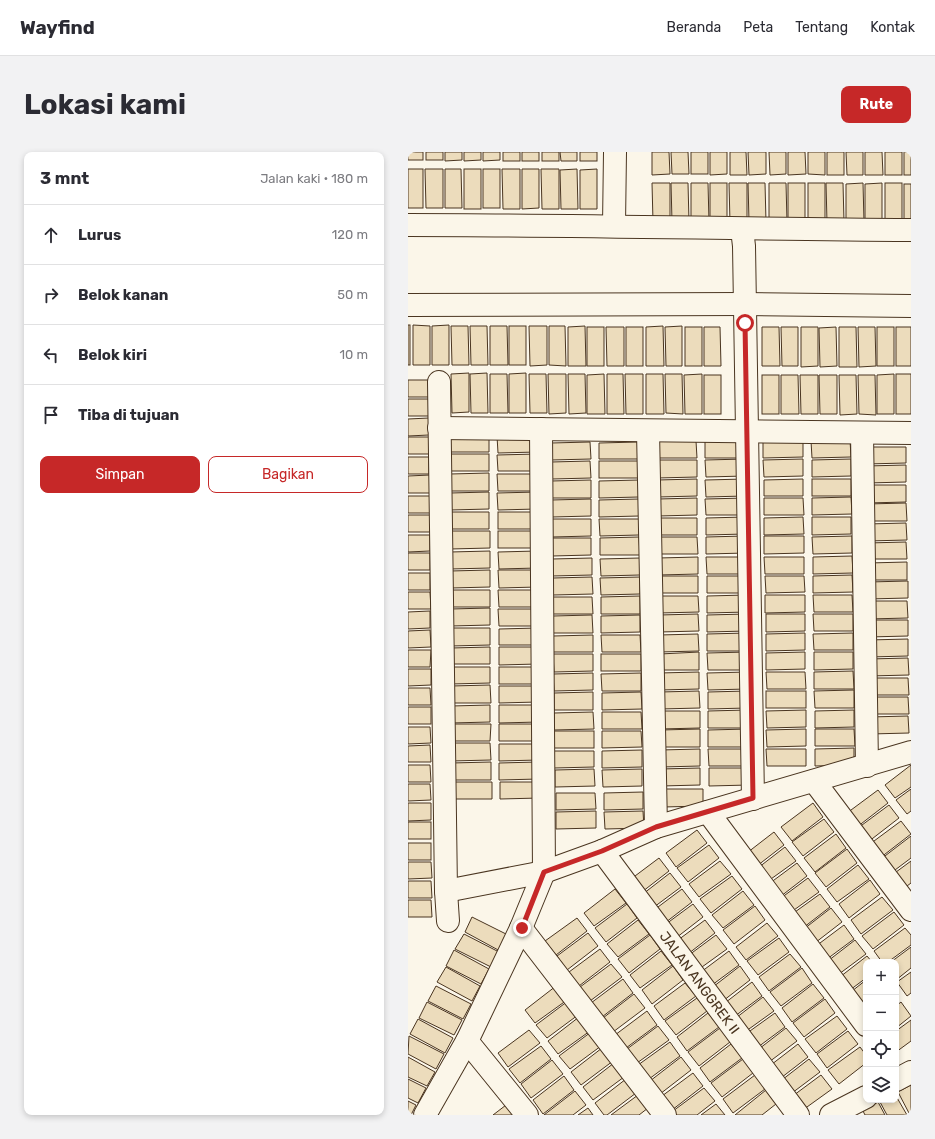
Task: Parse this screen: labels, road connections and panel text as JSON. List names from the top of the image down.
{
  "streets": {
    "street": ["JALAN ANGGREK II"]
  },
  "page": {
    "header": "Wayfind",
    "nav": [
      "Beranda",
      "Peta",
      "Tentang",
      "Kontak"
    ],
    "buttons": [
      "Rute",
      ["Simpan", "Bagikan"]
    ],
    "title": "Lokasi kami",
    "heading": ["3 mnt", "Jalan kaki · 180 m"],
    "list": [
      ["Lurus", "120 m"],
      ["Belok kanan", "50 m"],
      ["Belok kiri", "10 m"],
      "Tiba di tujuan"
    ],
    "map_buttons": ["+", "−"]
  }
}
